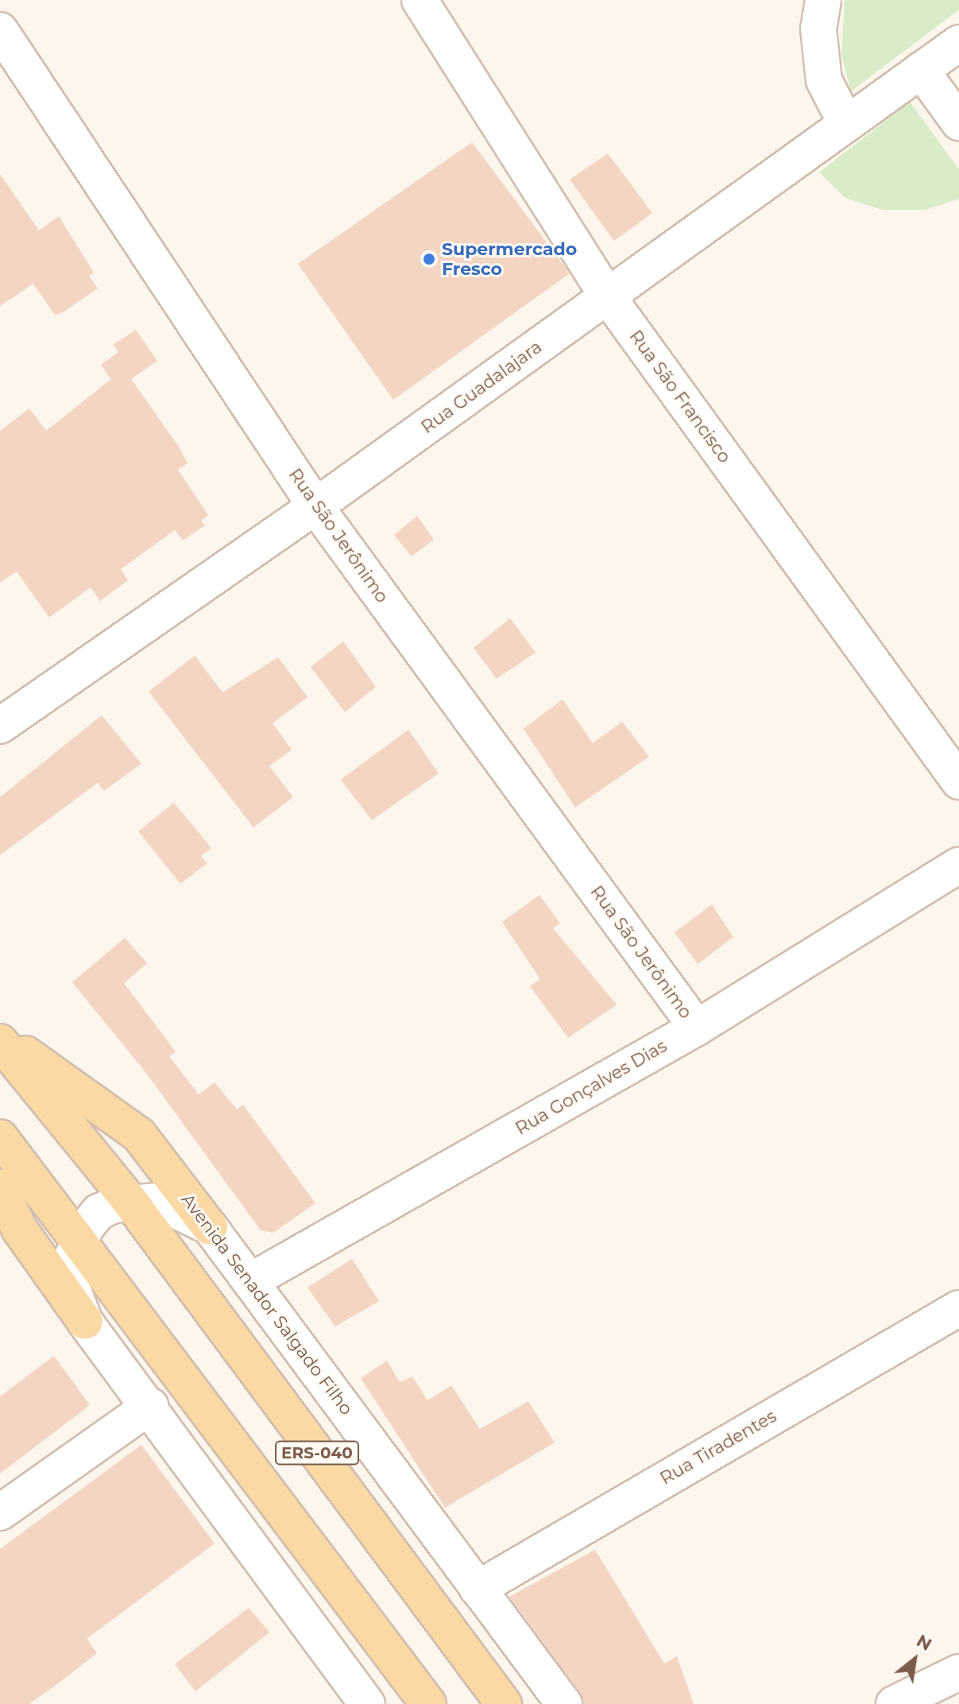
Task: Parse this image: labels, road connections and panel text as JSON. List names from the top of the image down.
{
  "streets": {
    "main road": ["Avenida Senador Salgado Filho", "ERS-040"],
    "street": [
      "Rua Guadalajara",
      "Rua São Francisco",
      "Rua São Jerônimo",
      "Rua Gonçalves Dias",
      "Rua Tiradentes"
    ]
  },
  "crossings": [
    ["Rua Guadalajara", "Rua São Francisco"],
    ["Rua Guadalajara", "Rua São Jerônimo"],
    ["Rua São Jerônimo", "Rua Gonçalves Dias"],
    ["Rua Gonçalves Dias", "Avenida Senador Salgado Filho"],
    ["Avenida Senador Salgado Filho", "Rua Tiradentes"]
  ],
  "places": ["Supermercado Fresco"],
  "north": "top right"
}
